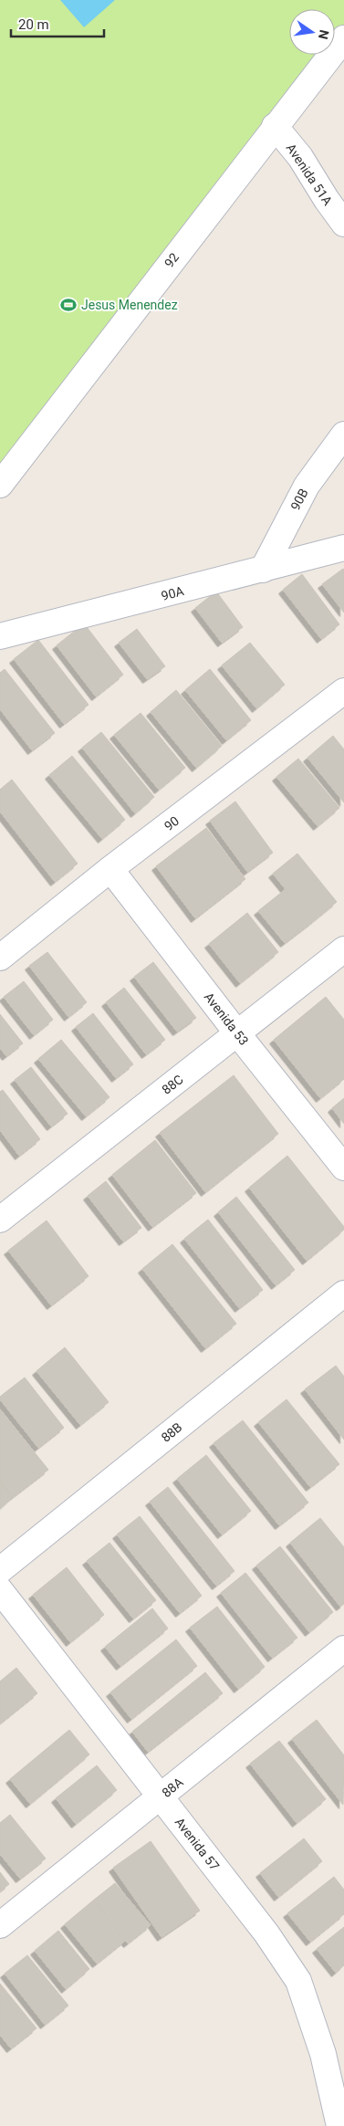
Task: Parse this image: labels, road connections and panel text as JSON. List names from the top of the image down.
{
  "streets": {
    "street": [
      "Avenida 51A",
      "92",
      "90B",
      "90A",
      "90",
      "Avenida 53",
      "88C",
      "88B",
      "88A",
      "Avenida 57"
    ]
  },
  "crossings": [
    ["Avenida 51A", "92"],
    ["90B", "90A"],
    ["90", "Avenida 53"],
    ["Avenida 53", "88C"],
    ["88A", "Avenida 57"]
  ],
  "places": {
    "sports": ["Jesus Menendez"]
  },
  "scale_bar": "20 m",
  "north": "right"
}
